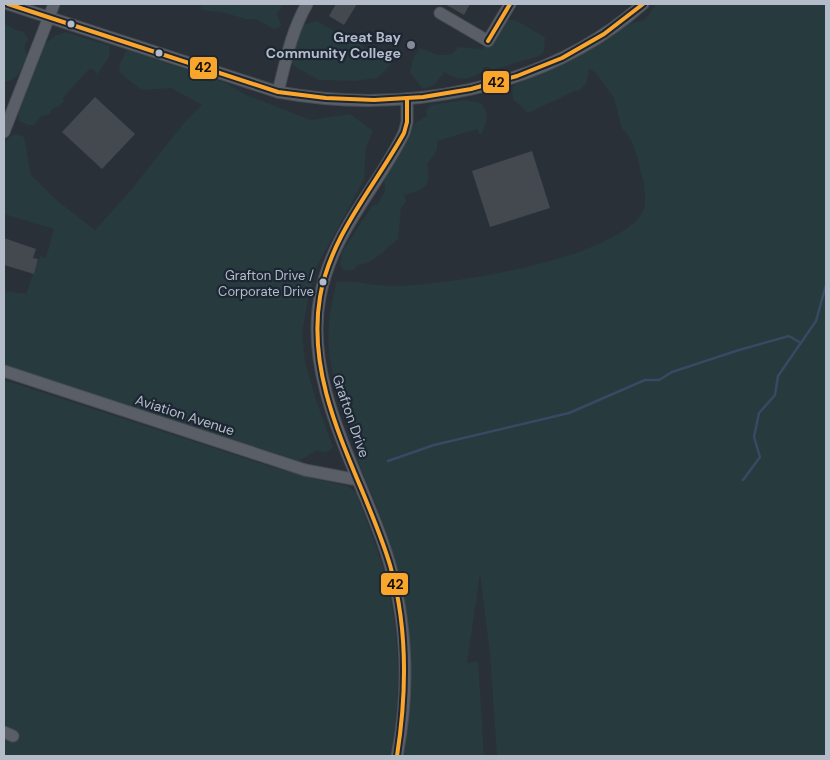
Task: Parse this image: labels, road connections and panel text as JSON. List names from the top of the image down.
{
  "streets": {
    "street": ["Aviation Avenue", "Grafton Drive"]
  },
  "crossings": [
    ["Aviation Avenue", "Grafton Drive"]
  ],
  "places": ["Great Bay Community College", "Grafton Drive / Corporate Drive"],
  "lines": ["transit line 42"]
}
